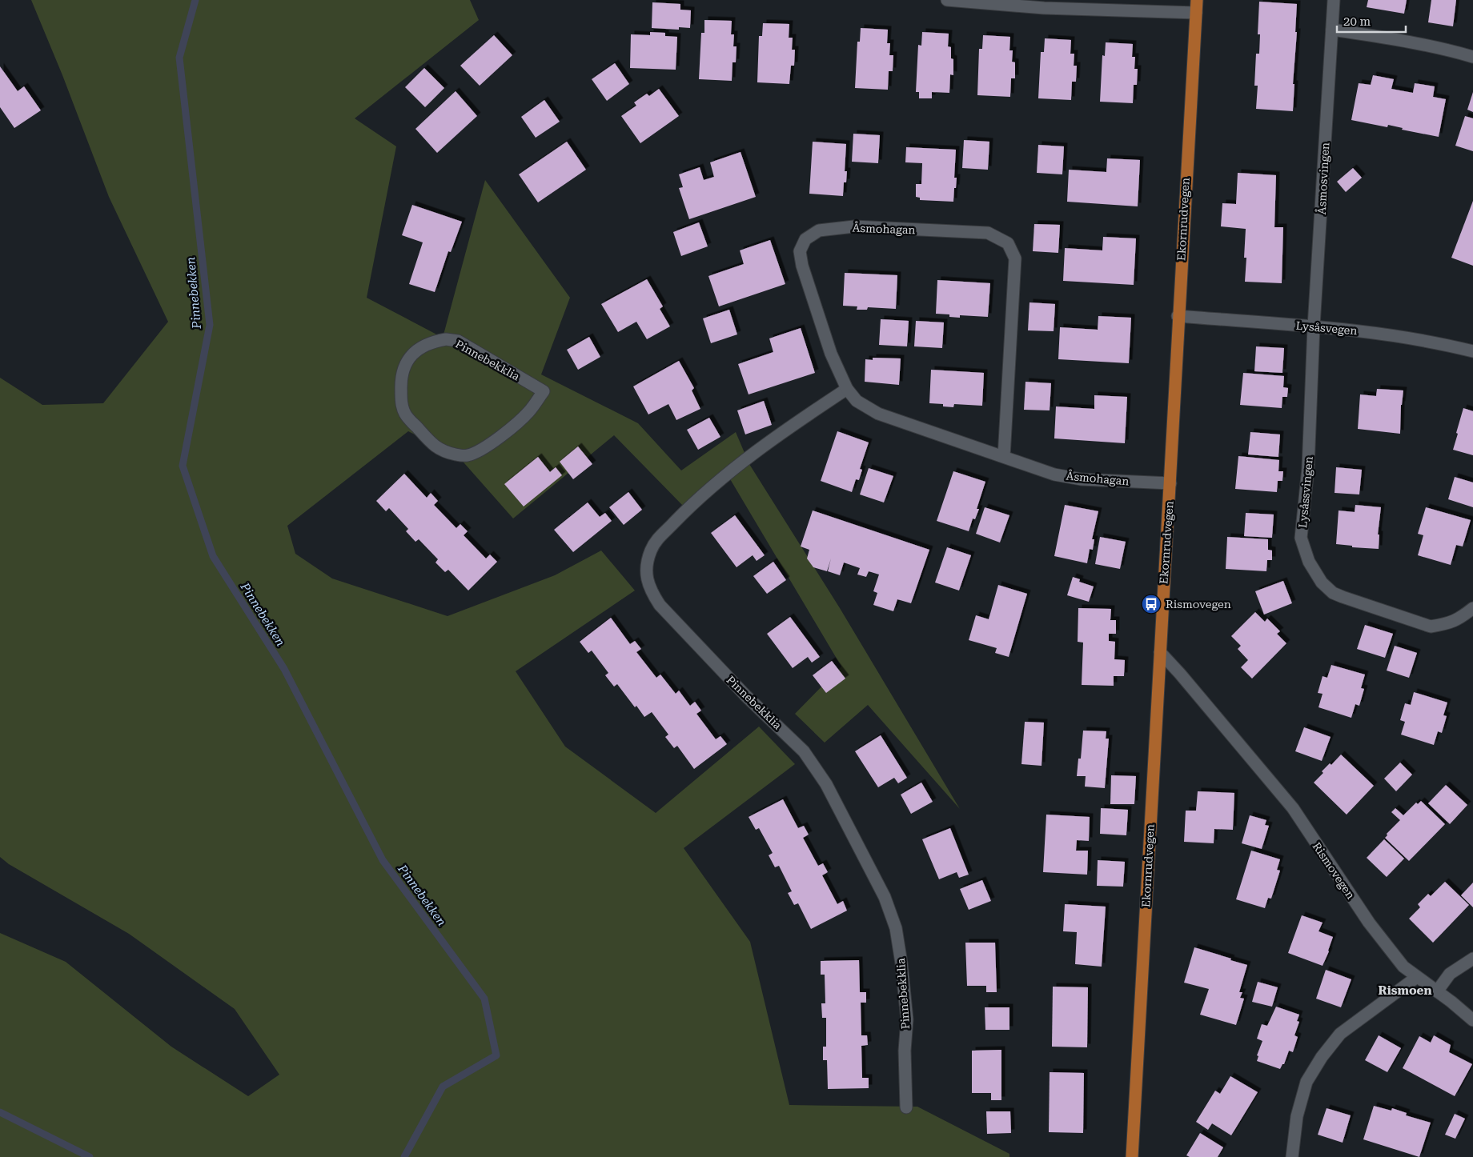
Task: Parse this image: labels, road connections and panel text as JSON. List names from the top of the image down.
{
  "streets": {
    "main road": ["Ekornrudvegen"],
    "street": [
      "Åsmosvingen",
      "Åsmohagan",
      "Lysåsvegen",
      "Pinnebekklia",
      "Lysåssvingen",
      "Rismovegen"
    ]
  },
  "crossings": [
    ["Åsmosvingen", "Lysåsvegen"],
    ["Åsmosvingen", "Lysåssvingen"],
    ["Ekornrudvegen", "Åsmohagan"],
    ["Ekornrudvegen", "Lysåsvegen"],
    ["Ekornrudvegen", "Rismovegen"],
    ["Åsmohagan", "Pinnebekklia"],
    ["Lysåsvegen", "Lysåssvingen"]
  ],
  "districts": ["Rismoen"],
  "water": ["Pinnebekken"],
  "places": {
    "bus stop": ["Rismovegen"]
  },
  "scale_bar": "20 m"
}
